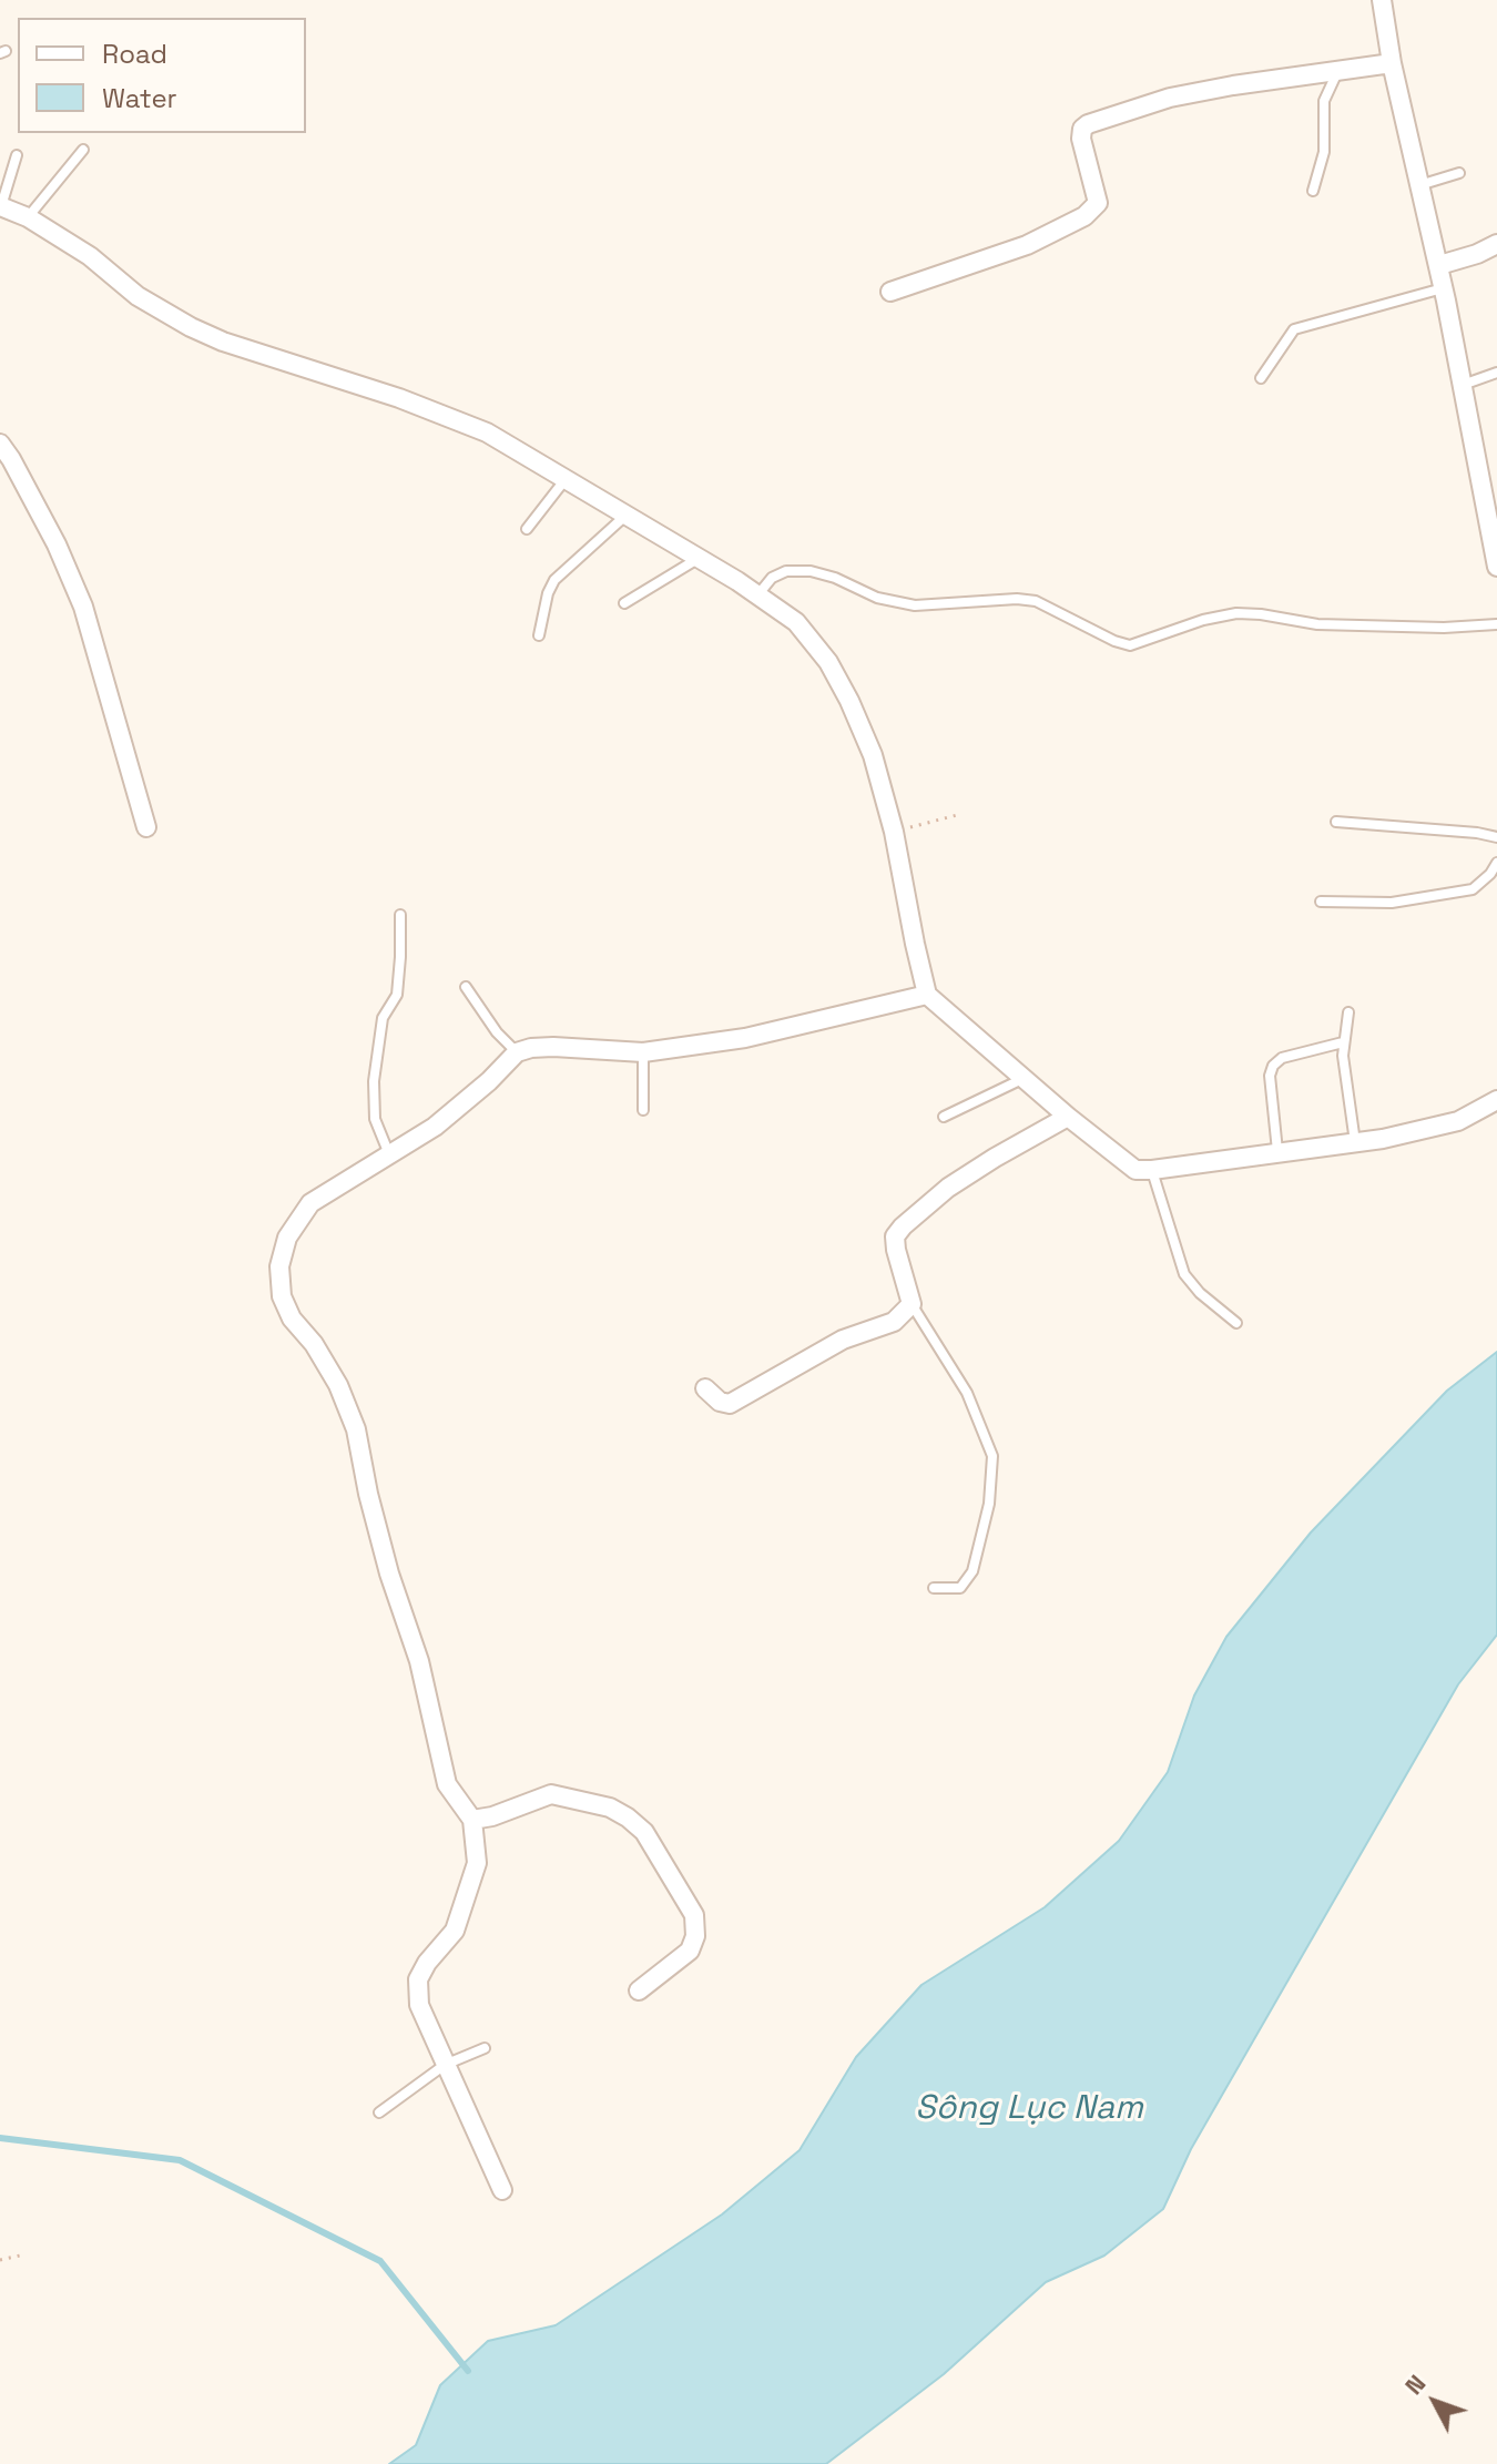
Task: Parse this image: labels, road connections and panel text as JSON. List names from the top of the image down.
{
  "water": ["Sông Lục Nam"],
  "legend": ["Road", "Water"],
  "north": "top left"
}
